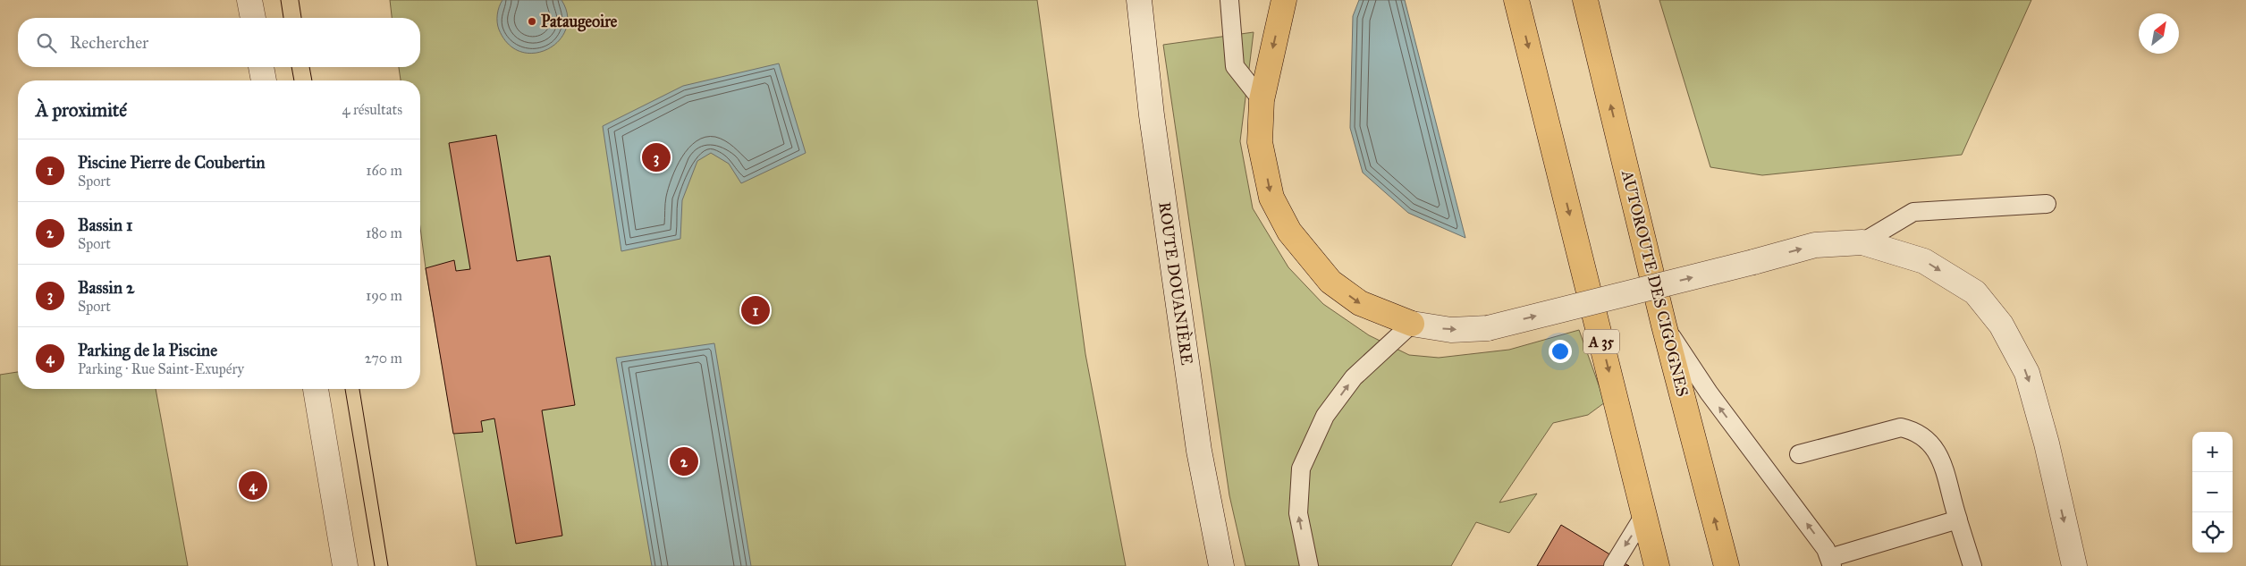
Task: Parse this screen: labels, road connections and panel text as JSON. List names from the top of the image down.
{
  "streets": {
    "highway": ["AUTOROUTE DES CIGOGNES", "A 35"],
    "street": ["ROUTE DOUANIÈRE"]
  },
  "places": ["Pataugeoire"],
  "north": "top right",
  "page": {
    "search": "Rechercher",
    "heading": ["À proximité", "4 résultats"],
    "list": [
      {
        "mark": "1",
        "name": "Piscine Pierre de Coubertin",
        "note": "Sport",
        "value": "160 m"
      },
      {
        "mark": "2",
        "name": "Bassin 1",
        "note": "Sport",
        "value": "180 m"
      },
      {
        "mark": "3",
        "name": "Bassin 2",
        "note": "Sport",
        "value": "190 m"
      },
      {
        "mark": "4",
        "name": "Parking de la Piscine",
        "note": "Parking · Rue Saint-Exupéry",
        "value": "270 m"
      }
    ],
    "pins": [
      "3",
      "1",
      "2",
      "4"
    ],
    "map_buttons": ["+", "−"]
  }
}
